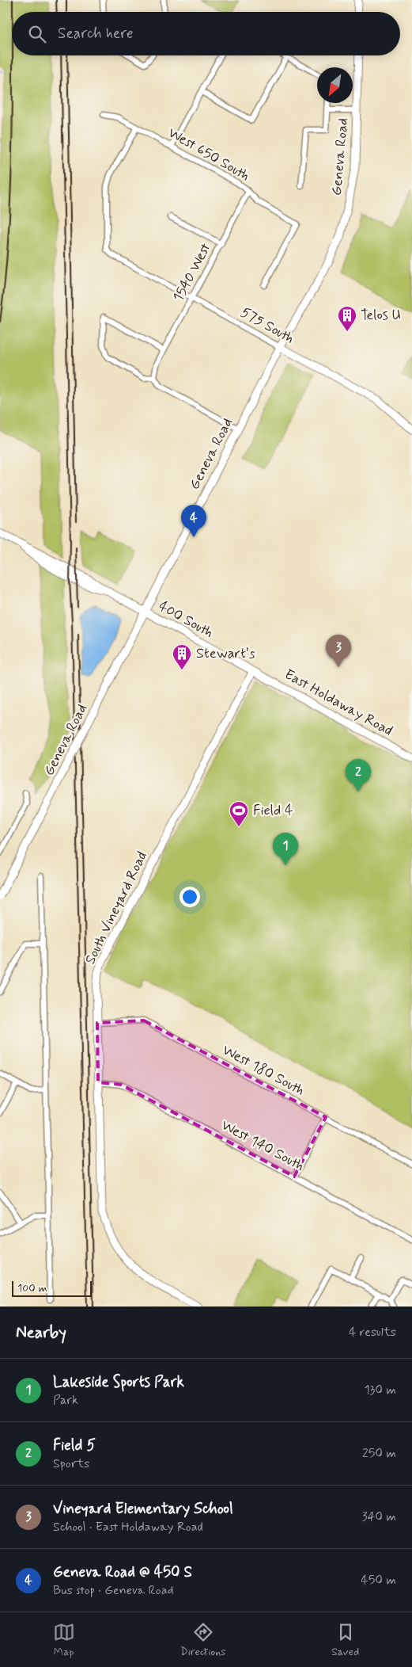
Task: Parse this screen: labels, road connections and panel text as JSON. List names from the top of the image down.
{
  "streets": {
    "street": [
      "West 650 South",
      "Geneva Road",
      "1540 West",
      "575 South",
      "400 South",
      "East Holdaway Road",
      "South Vineyard Road",
      "West 180 South",
      "West 140 South"
    ]
  },
  "crossings": [
    ["West 650 South", "1540 West"],
    ["West 650 South", "575 South"],
    ["Geneva Road", "575 South"],
    ["Geneva Road", "400 South"],
    ["1540 West", "575 South"],
    ["400 South", "East Holdaway Road"],
    ["400 South", "South Vineyard Road"],
    ["East Holdaway Road", "South Vineyard Road"],
    ["South Vineyard Road", "West 180 South"],
    ["South Vineyard Road", "West 140 South"]
  ],
  "places": {
    "building": ["Telos U", "Stewart's"],
    "sports": ["Field 4"]
  },
  "scale_bar": "100 m",
  "north": "bottom left",
  "page": {
    "search": "Search here",
    "pins": [
      "4",
      "3",
      "2",
      "1"
    ],
    "scale": "100 m",
    "heading": ["Nearby", "4 results"],
    "list": [
      {
        "mark": "1",
        "name": "Lakeside Sports Park",
        "note": "Park",
        "value": "130 m"
      },
      {
        "mark": "2",
        "name": "Field 5",
        "note": "Sports",
        "value": "250 m"
      },
      {
        "mark": "3",
        "name": "Vineyard Elementary School",
        "note": "School · East Holdaway Road",
        "value": "340 m"
      },
      {
        "mark": "4",
        "name": "Geneva Road @ 450 S",
        "note": "Bus stop · Geneva Road",
        "value": "450 m"
      }
    ],
    "nav": ["Map", "Directions", "Saved"]
  }
}
